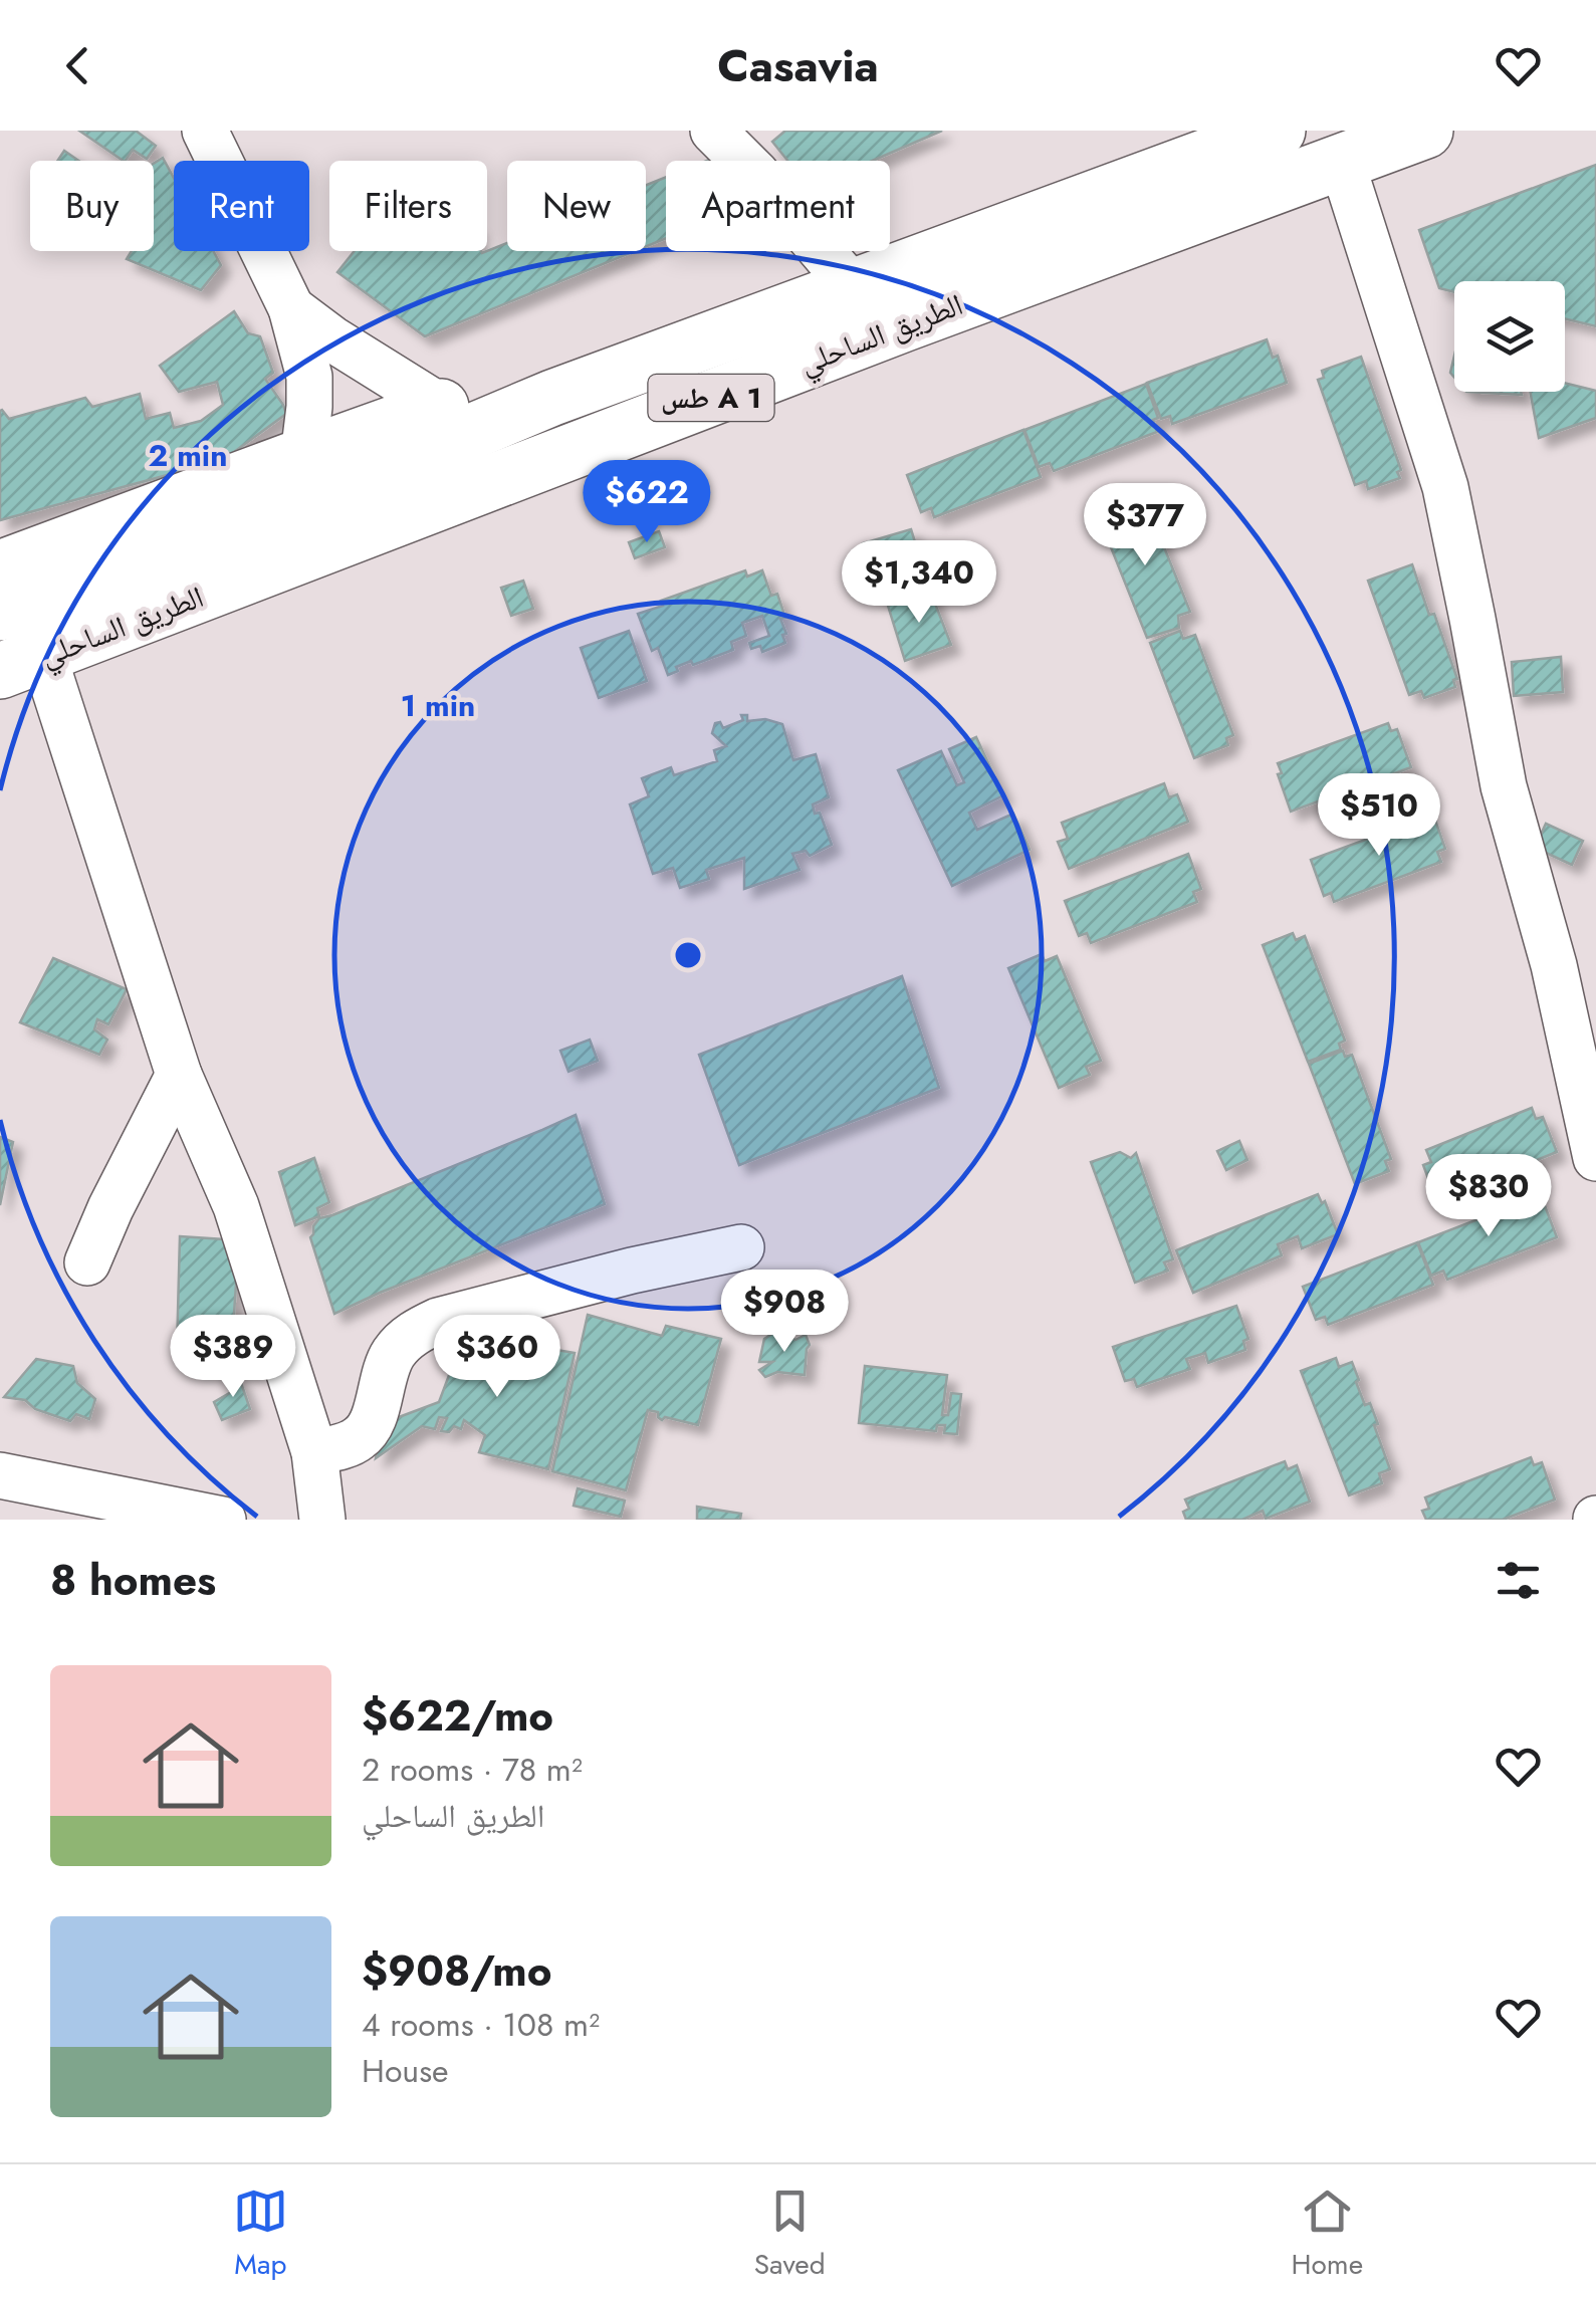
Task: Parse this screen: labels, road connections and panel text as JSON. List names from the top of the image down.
{
  "streets": {
    "highway": ["الطريق الساحلي", "طس A 1"]
  },
  "page": {
    "header": "Casavia",
    "chip": [
      "Buy",
      "Rent",
      "Filters",
      "New",
      "Apartment"
    ],
    "price": [
      "$622",
      "$377",
      "$1,340",
      "$510",
      "$830",
      "$908",
      "$389",
      "$360"
    ],
    "heading": "8 homes",
    "list": [
      {
        "name": "$622/mo",
        "note": "2 rooms · 78 m² · الطريق الساحلي"
      },
      {
        "name": "$908/mo",
        "note": "4 rooms · 108 m² · House"
      }
    ],
    "tabs": ["Map", "Saved", "Home"]
  },
  "rings": ["2 min", "1 min"]
}
